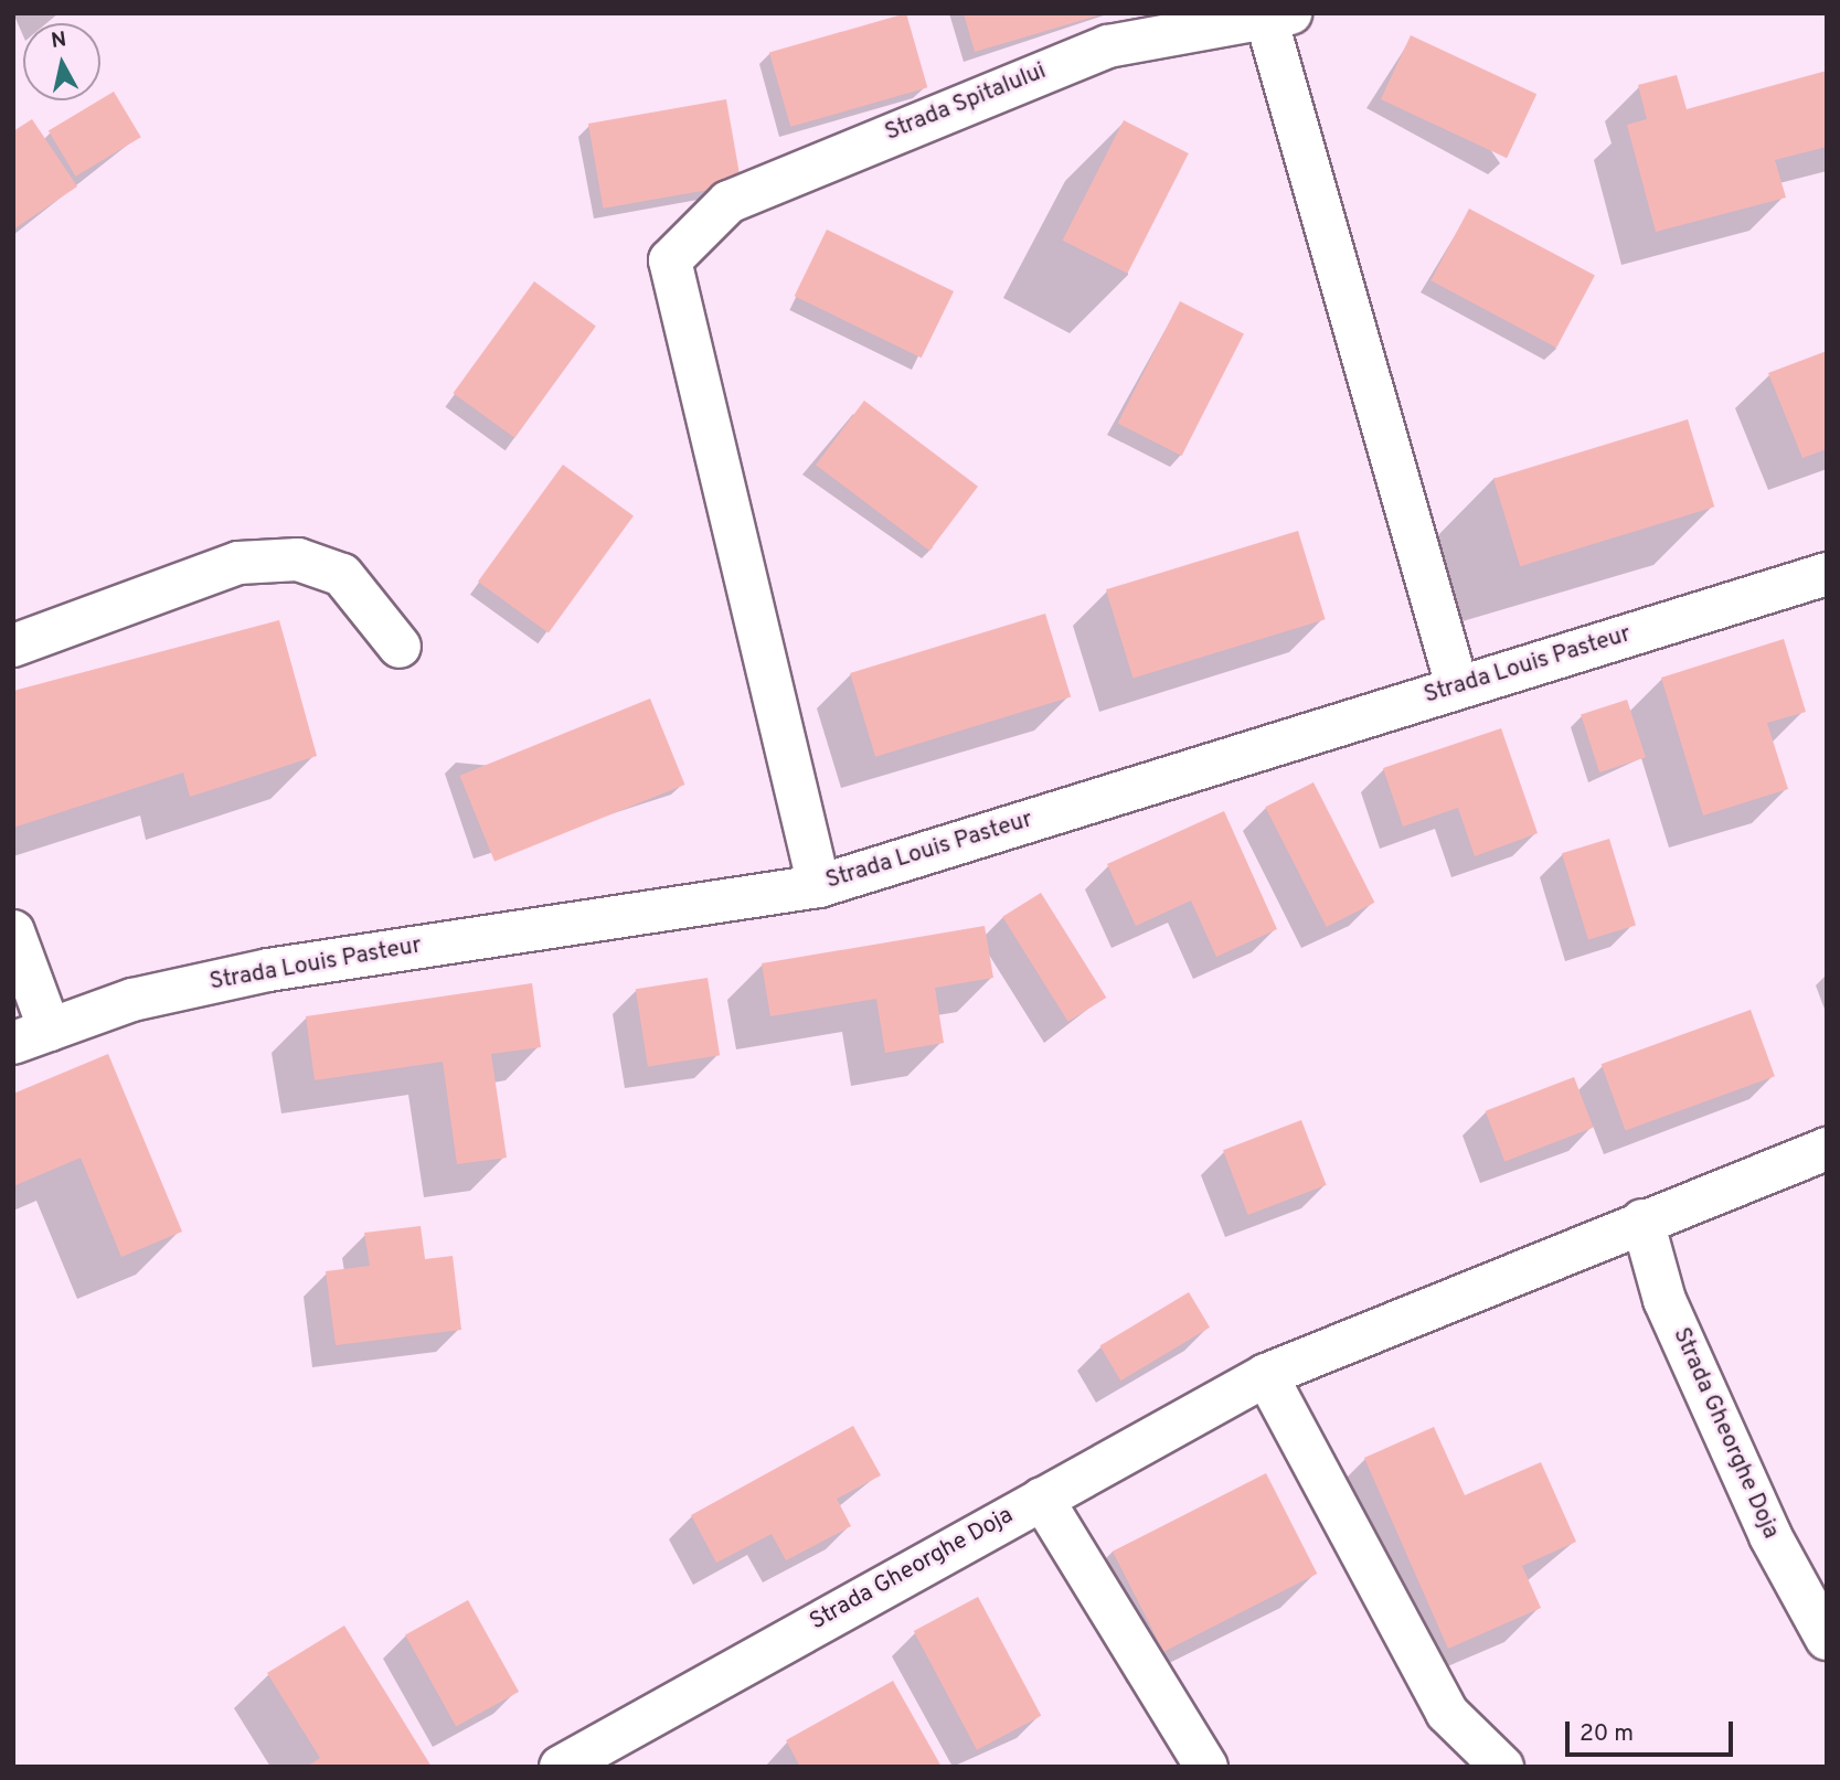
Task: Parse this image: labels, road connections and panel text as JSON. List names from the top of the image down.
{
  "streets": {
    "street": ["Strada Spitalului", "Strada Louis Pasteur", "Strada Gheorghe Doja"]
  },
  "crossings": [
    ["Strada Spitalului", "Strada Louis Pasteur"]
  ],
  "scale_bar": "20 m",
  "north": "top"
}
